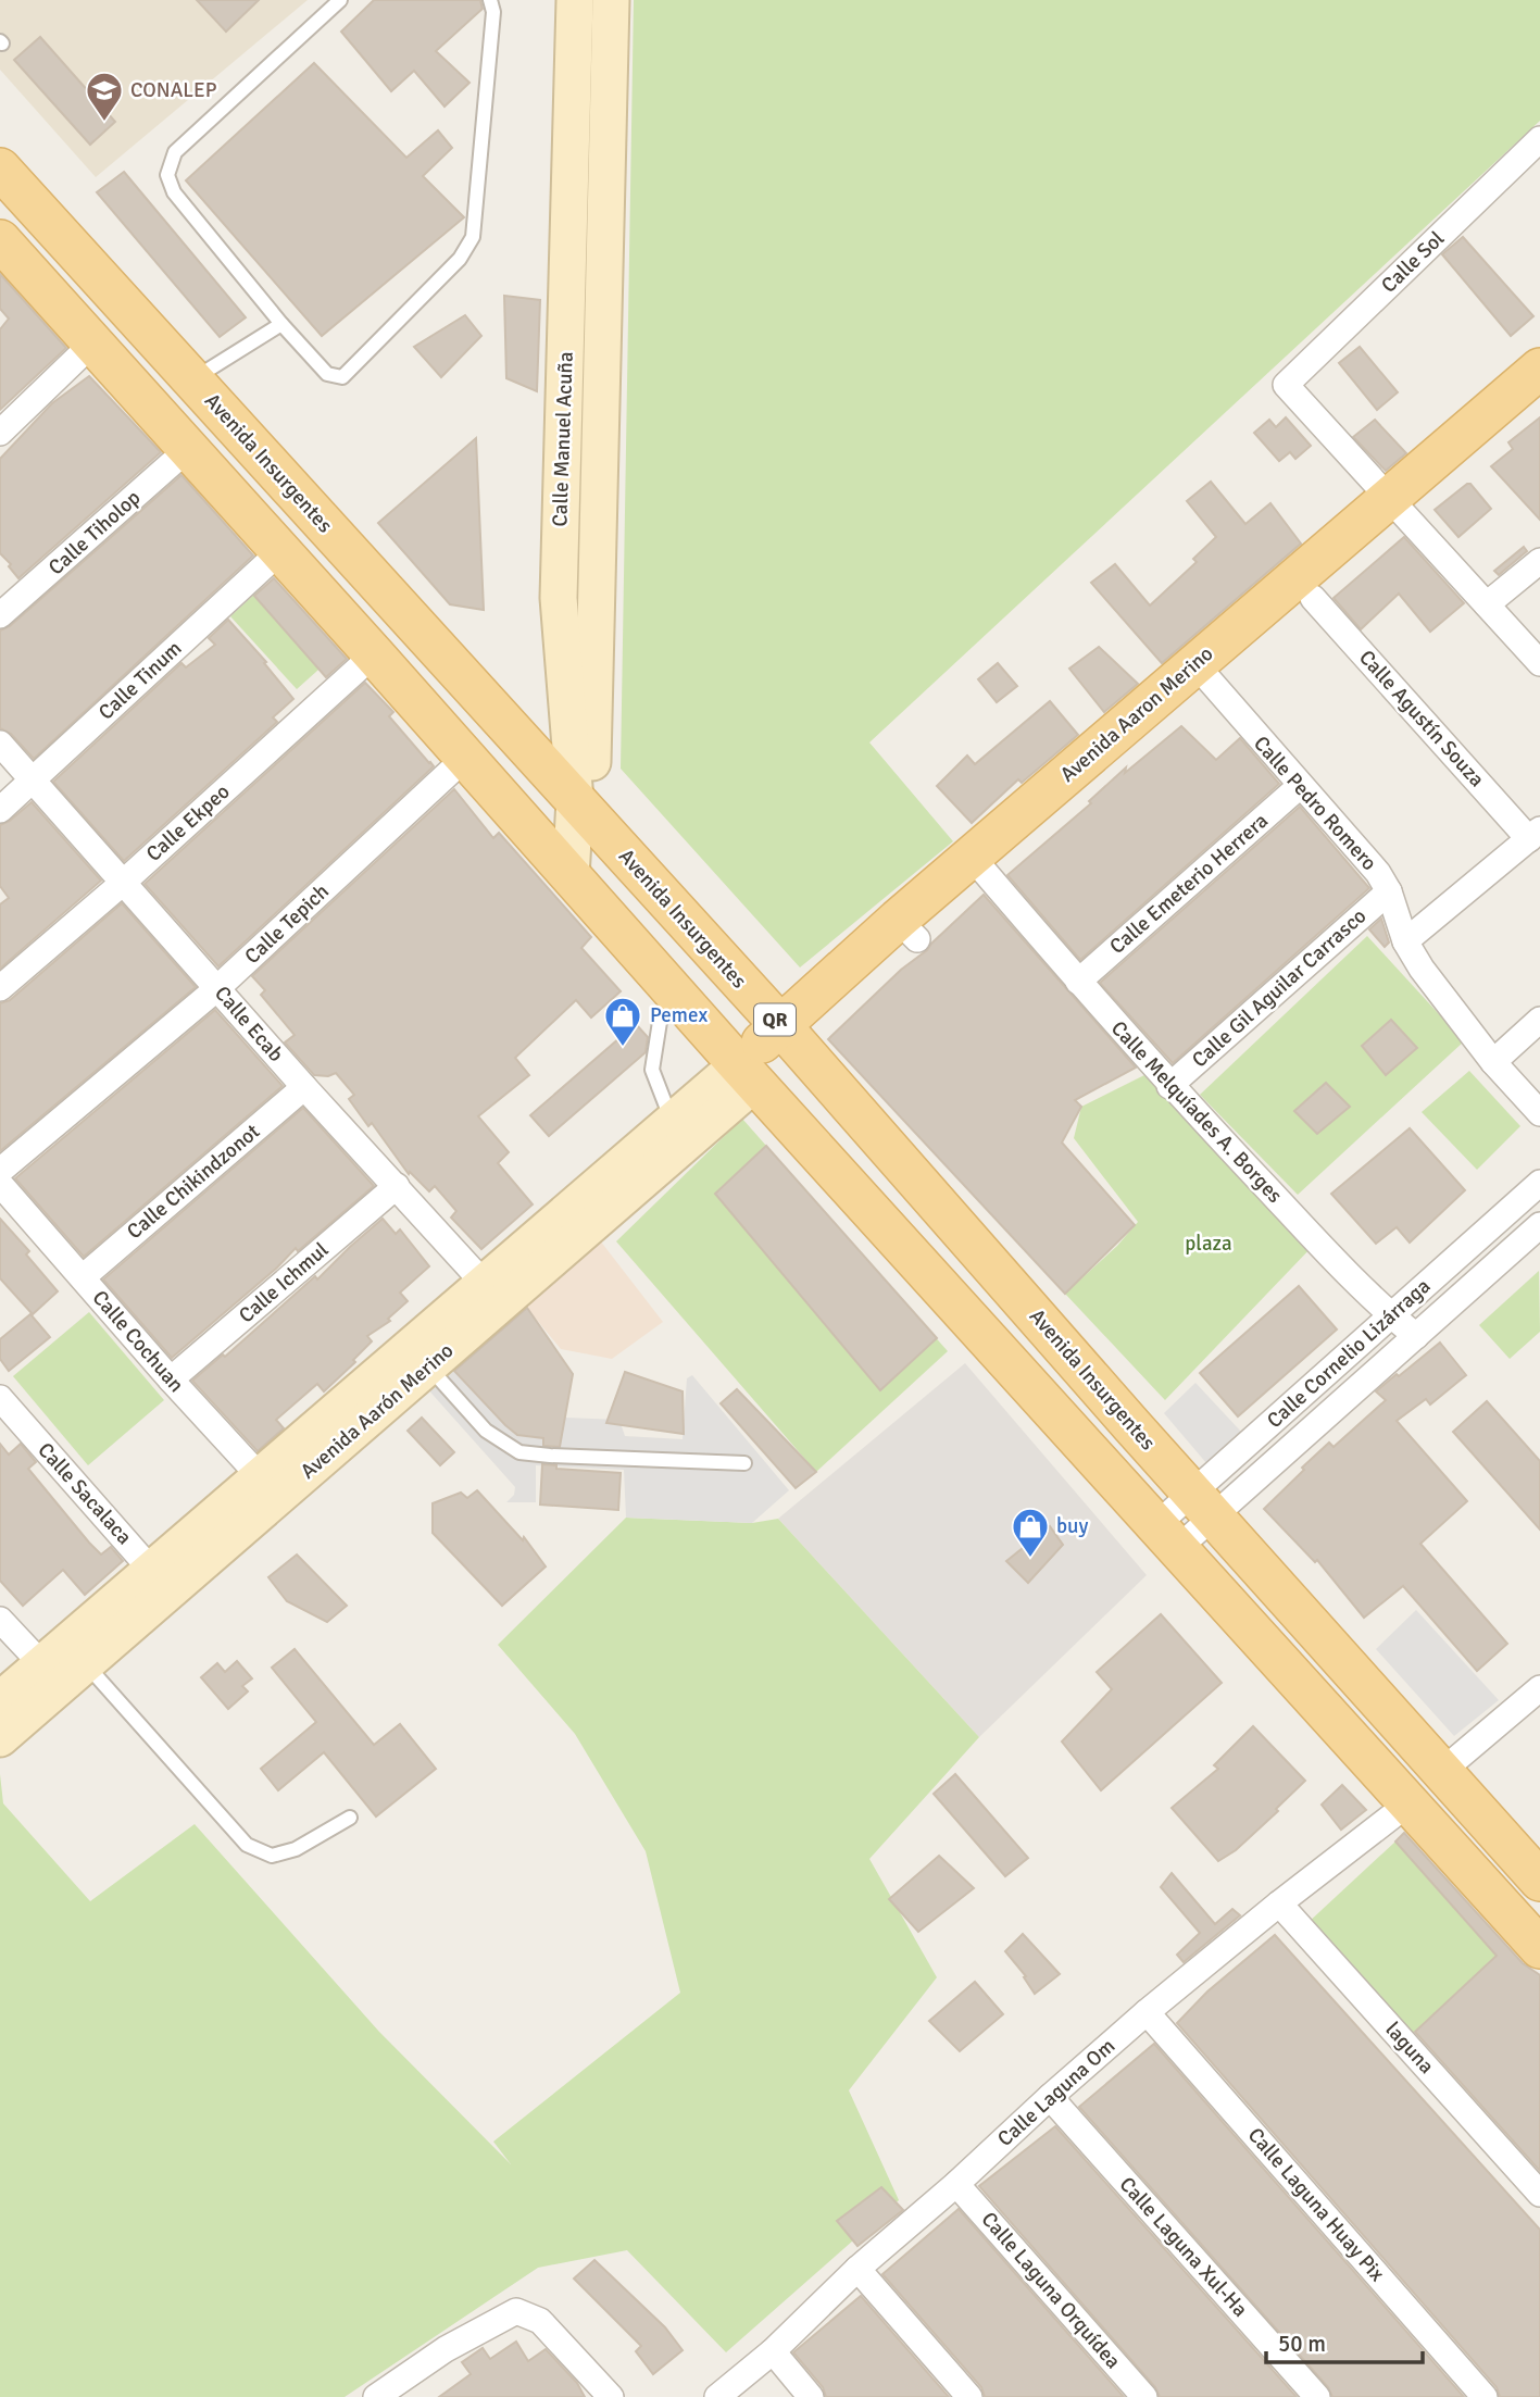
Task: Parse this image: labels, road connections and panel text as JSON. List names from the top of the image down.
{
  "streets": {
    "main road": [
      "Calle Manuel Acuña",
      "Avenida Insurgentes",
      "Avenida Aaron Merino",
      "QR",
      "Avenida Aarón Merino"
    ],
    "street": [
      "Calle Sol",
      "Calle Tiholop",
      "Calle Tinum",
      "Calle Agustín Souza",
      "Calle Pedro Romero",
      "Calle Ekpeo",
      "Calle Emeterio Herrera",
      "Calle Tepich",
      "Calle Gil Aguilar Carrasco",
      "Calle Ecab",
      "Calle Melquíades A. Borges",
      "Calle Chikindzonot",
      "Calle Ichmul",
      "Calle Cochuan",
      "Calle Cornelio Lizárraga",
      "Calle Sacalaca",
      "laguna",
      "Calle Laguna Om",
      "Calle Laguna Huay Pix",
      "Calle Laguna Xul-Ha",
      "Calle Laguna Orquídea"
    ]
  },
  "crossings": [
    ["Calle Sol", "Avenida Aaron Merino"],
    ["Calle Manuel Acuña", "Avenida Insurgentes"],
    ["Calle Manuel Acuña", "QR"],
    ["Avenida Insurgentes", "Avenida Aaron Merino"],
    ["Avenida Insurgentes", "Calle Cornelio Lizárraga"],
    ["Calle Tiholop", "QR"],
    ["Calle Tinum", "QR"],
    ["Calle Tinum", "Calle Ecab"],
    ["Avenida Aaron Merino", "Calle Agustín Souza"],
    ["Avenida Aaron Merino", "Calle Pedro Romero"],
    ["Avenida Aaron Merino", "QR"],
    ["Avenida Aaron Merino", "Calle Melquíades A. Borges"],
    ["Avenida Aaron Merino", "Avenida Aarón Merino"],
    ["Calle Pedro Romero", "Calle Emeterio Herrera"],
    ["Calle Pedro Romero", "Calle Gil Aguilar Carrasco"],
    ["Calle Ekpeo", "QR"],
    ["Calle Ekpeo", "Calle Ecab"],
    ["Calle Emeterio Herrera", "Calle Melquíades A. Borges"],
    ["Calle Tepich", "QR"],
    ["Calle Tepich", "Calle Ecab"],
    ["Calle Gil Aguilar Carrasco", "Calle Melquíades A. Borges"],
    ["QR", "Calle Cornelio Lizárraga"],
    ["QR", "Avenida Aarón Merino"],
    ["QR", "Calle Laguna Om"],
    ["Calle Ecab", "Calle Chikindzonot"],
    ["Calle Ecab", "Calle Ichmul"],
    ["Calle Ecab", "Avenida Aarón Merino"],
    ["Calle Melquíades A. Borges", "Calle Cornelio Lizárraga"],
    ["Calle Chikindzonot", "Calle Cochuan"],
    ["Calle Ichmul", "Calle Cochuan"],
    ["Calle Cochuan", "Avenida Aarón Merino"],
    ["Avenida Aarón Merino", "Calle Sacalaca"],
    ["laguna", "Calle Laguna Om"],
    ["Calle Laguna Om", "Calle Laguna Huay Pix"],
    ["Calle Laguna Om", "Calle Laguna Xul-Ha"],
    ["Calle Laguna Om", "Calle Laguna Orquídea"]
  ],
  "parks": ["plaza"],
  "places": {
    "school or university": ["CONALEP"],
    "shop": ["Pemex", "buy"]
  },
  "scale_bar": "50 m"
}
